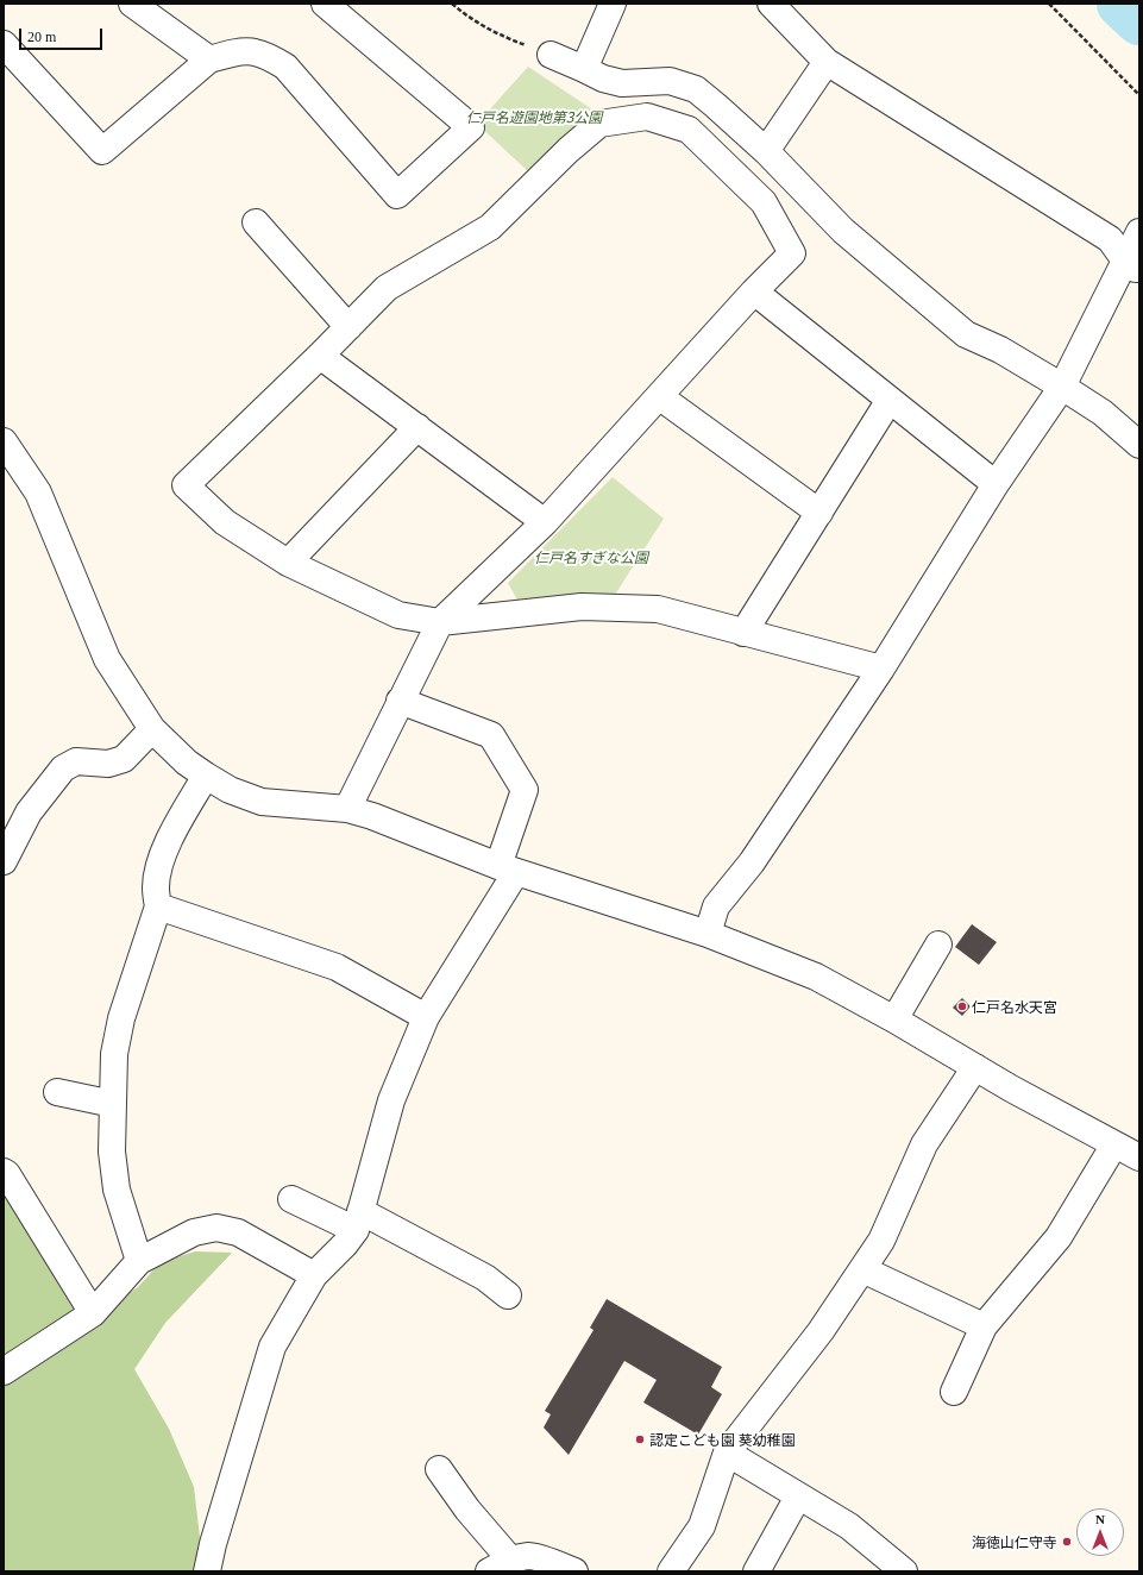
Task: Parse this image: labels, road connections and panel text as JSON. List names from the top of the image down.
{
  "parks": ["仁戸名遊園地第3公園", "仁戸名すぎな公園"],
  "places": ["仁戸名水天宮", "認定こども園 葵幼稚園", "海徳山仁守寺"],
  "scale_bar": "20 m",
  "north": "top"
}
